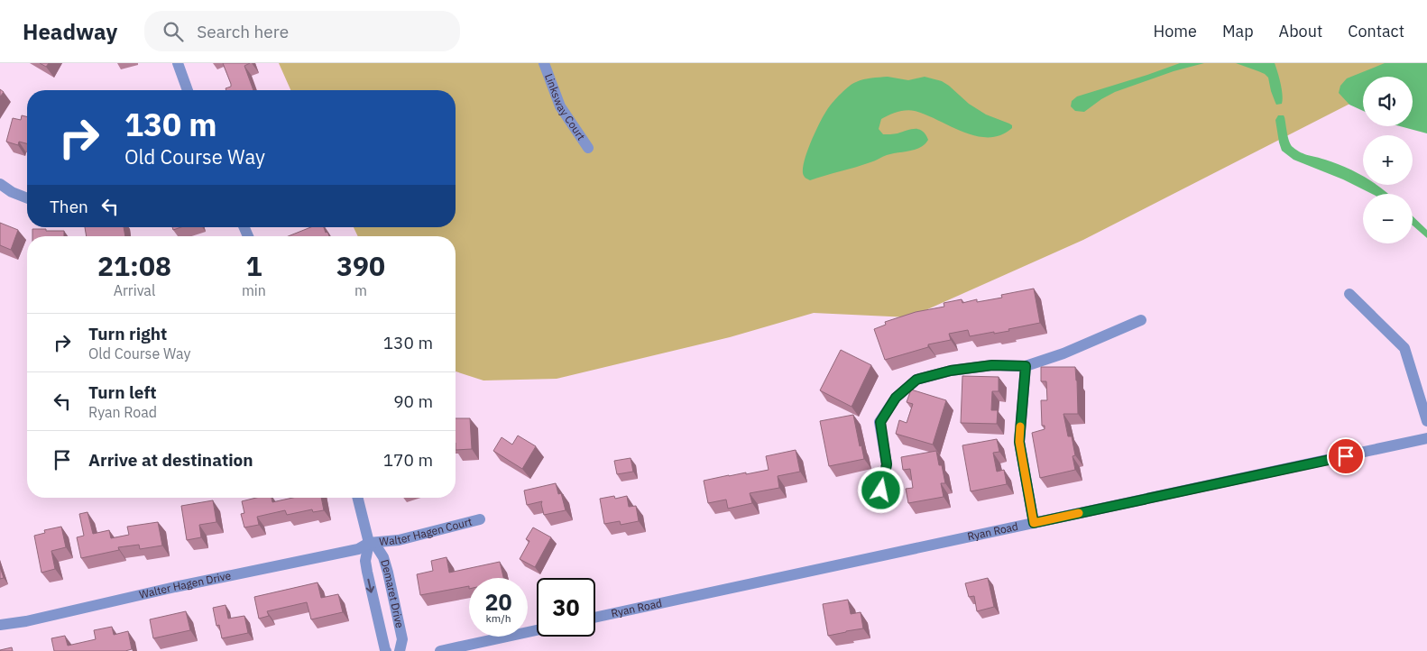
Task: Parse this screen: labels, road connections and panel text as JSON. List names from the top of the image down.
{
  "streets": {
    "street": [
      "Linksway Court",
      "Walter Hagen Court",
      "Ryan Road",
      "Walter Hagen Drive",
      "Demaret Drive"
    ]
  },
  "crossings": [
    ["Walter Hagen Court", "Walter Hagen Drive"],
    ["Walter Hagen Court", "Demaret Drive"],
    ["Walter Hagen Drive", "Demaret Drive"]
  ],
  "page": {
    "header": "Headway",
    "search": "Search here",
    "nav": [
      "Home",
      "Map",
      "About",
      "Contact"
    ],
    "map_buttons": ["+", "−"],
    "turn": ["130 m", "Old Course Way"],
    "then": "Then",
    "eta": [
      "21:08",
      "Arrival",
      "1",
      "min",
      "390",
      "m"
    ],
    "list": [
      {
        "name": "Turn right",
        "note": "Old Course Way",
        "value": "130 m"
      },
      {
        "name": "Turn left",
        "note": "Ryan Road",
        "value": "90 m"
      },
      {
        "name": "Arrive at destination",
        "value": "170 m"
      }
    ],
    "speed": "20 km/h",
    "limit": "30"
  }
}
